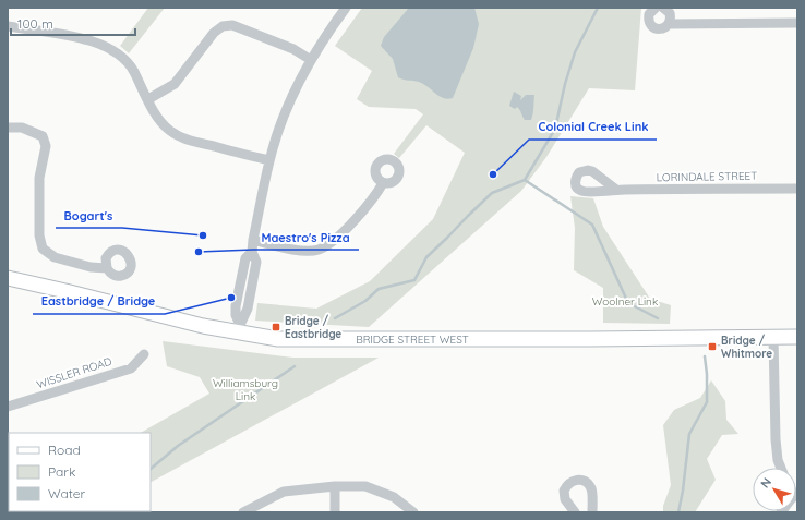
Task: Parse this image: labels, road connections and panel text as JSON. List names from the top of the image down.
{
  "streets": {
    "main road": ["BRIDGE STREET WEST"],
    "street": ["LORINDALE STREET", "WISSLER ROAD"]
  },
  "parks": ["Woolner Link", "Williamsburg Link"],
  "places": {
    "other": [
      "Colonial Creek Link",
      "Bogart's",
      "Maestro's Pizza",
      "Eastbridge / Bridge"
    ],
    "transit": ["Bridge / Eastbridge", "Bridge / Whitmore"]
  },
  "legend": ["Road", "Park", "Water"],
  "scale_bar": "100 m",
  "north": "top left"
}
